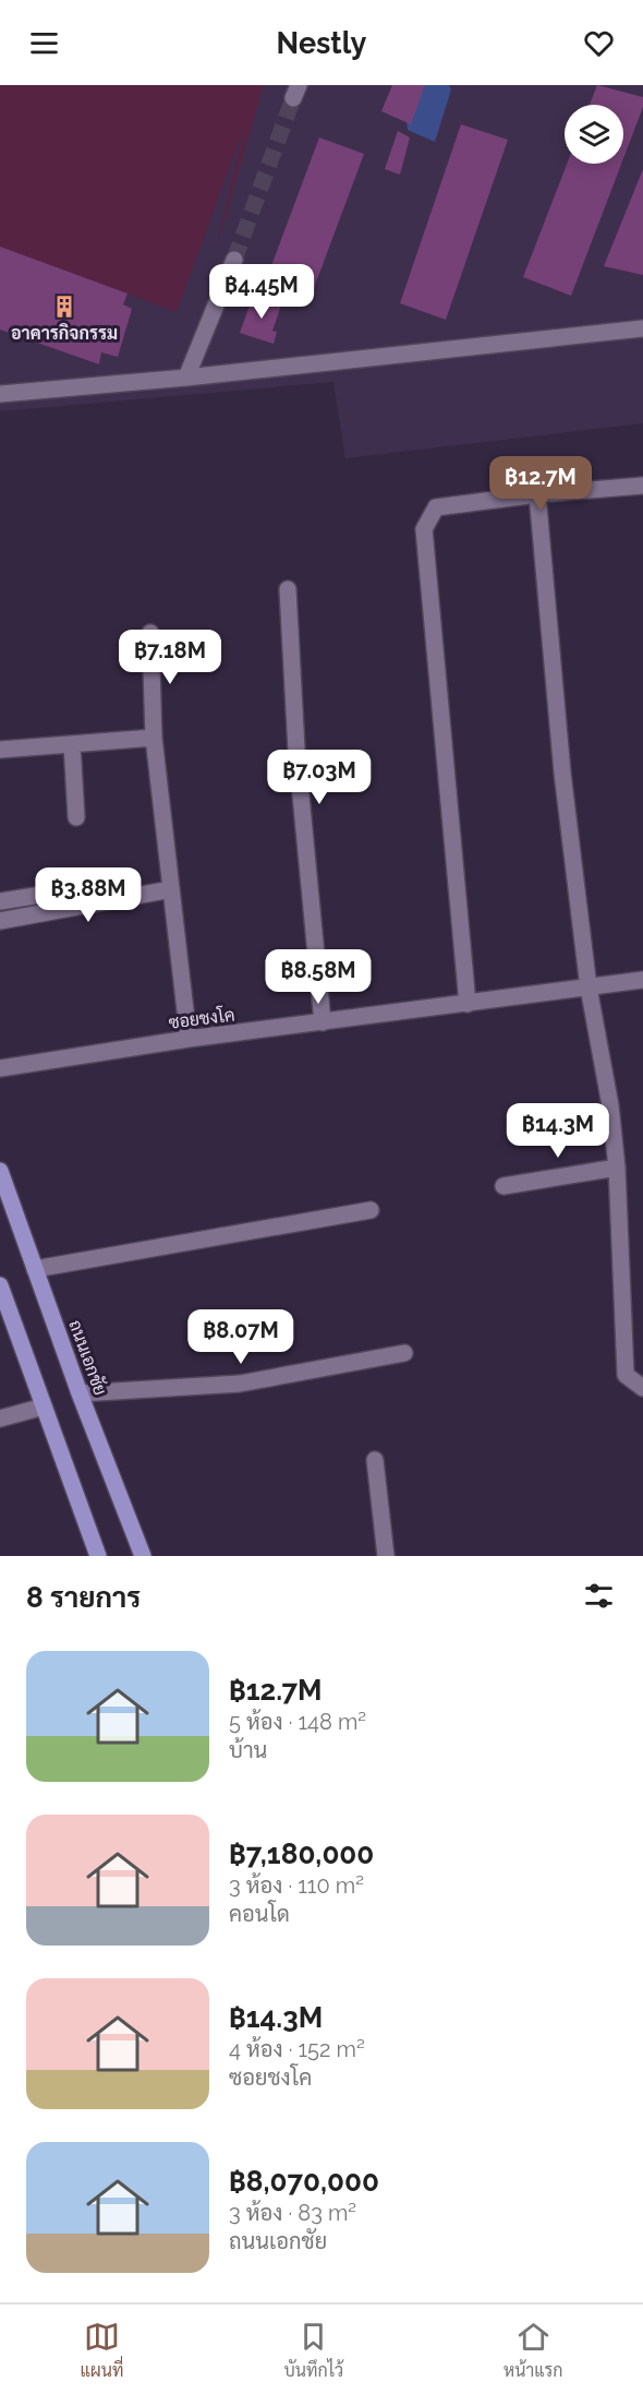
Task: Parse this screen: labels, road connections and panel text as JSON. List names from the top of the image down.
{
  "streets": {
    "main road": ["ถนนเอกชัย"],
    "street": ["ซอยชงโค"]
  },
  "places": {
    "building": ["อาคารกิจกรรม"]
  },
  "page": {
    "header": "Nestly",
    "price": [
      "฿4.45M",
      "฿12.7M",
      "฿7.18M",
      "฿7.03M",
      "฿3.88M",
      "฿8.58M",
      "฿14.3M",
      "฿8.07M"
    ],
    "heading": "8 รายการ",
    "list": [
      {
        "name": "฿12.7M",
        "note": "5 ห้อง · 148 m² · บ้าน"
      },
      {
        "name": "฿7,180,000",
        "note": "3 ห้อง · 110 m² · คอนโด"
      },
      {
        "name": "฿14.3M",
        "note": "4 ห้อง · 152 m² · ซอยชงโค"
      },
      {
        "name": "฿8,070,000",
        "note": "3 ห้อง · 83 m² · ถนนเอกชัย"
      }
    ],
    "tabs": ["แผนที่", "บันทึกไว้", "หน้าแรก"]
  }
}
